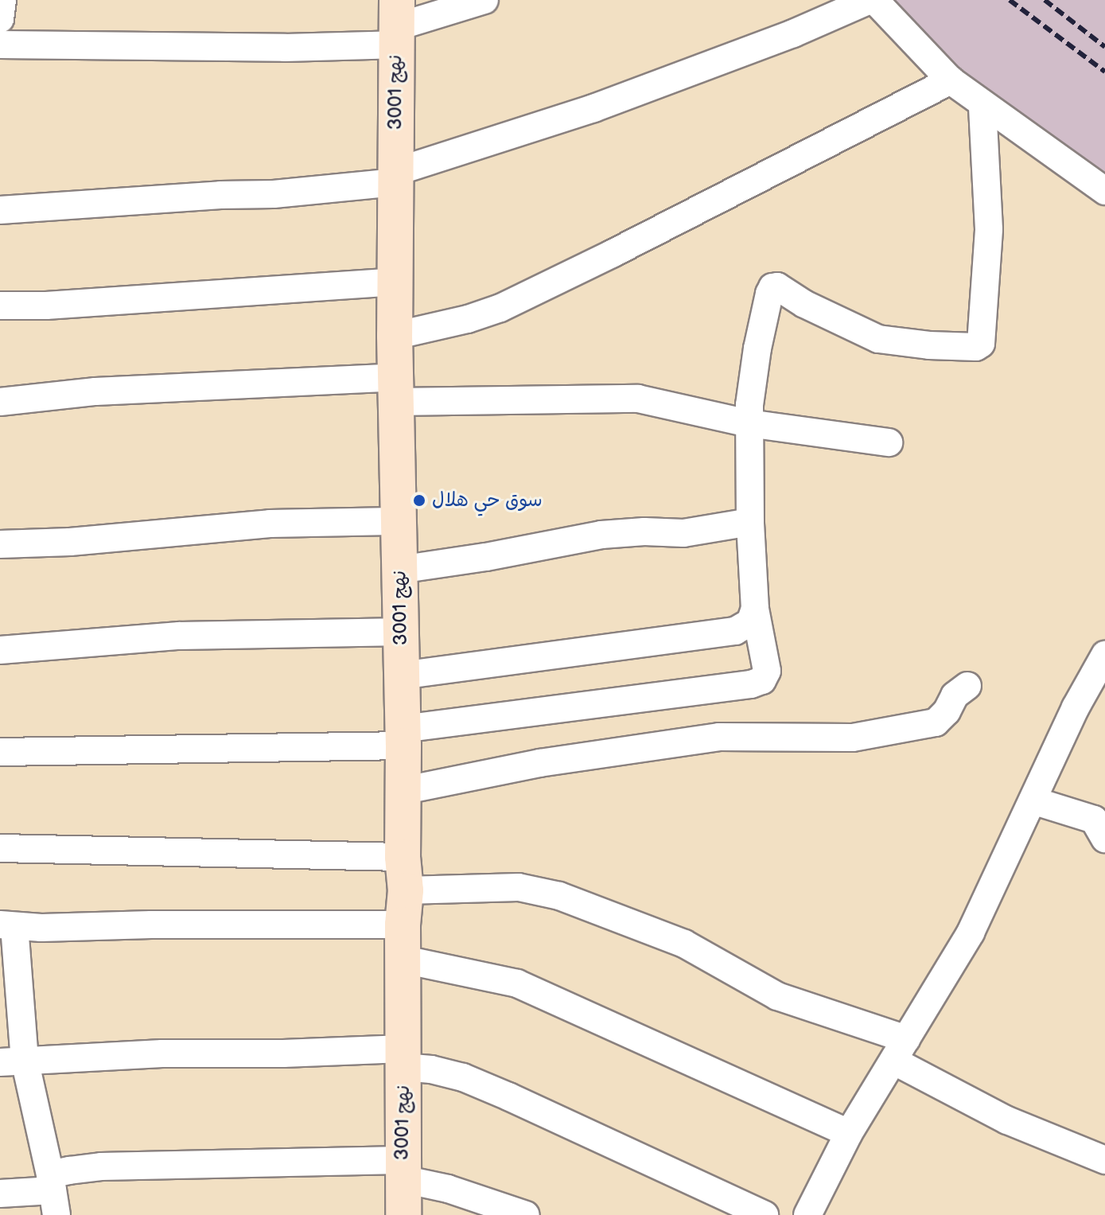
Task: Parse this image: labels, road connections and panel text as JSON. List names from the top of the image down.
{
  "streets": {
    "street": ["نهج 3001"]
  },
  "places": ["سوق حي هلال"]
}
